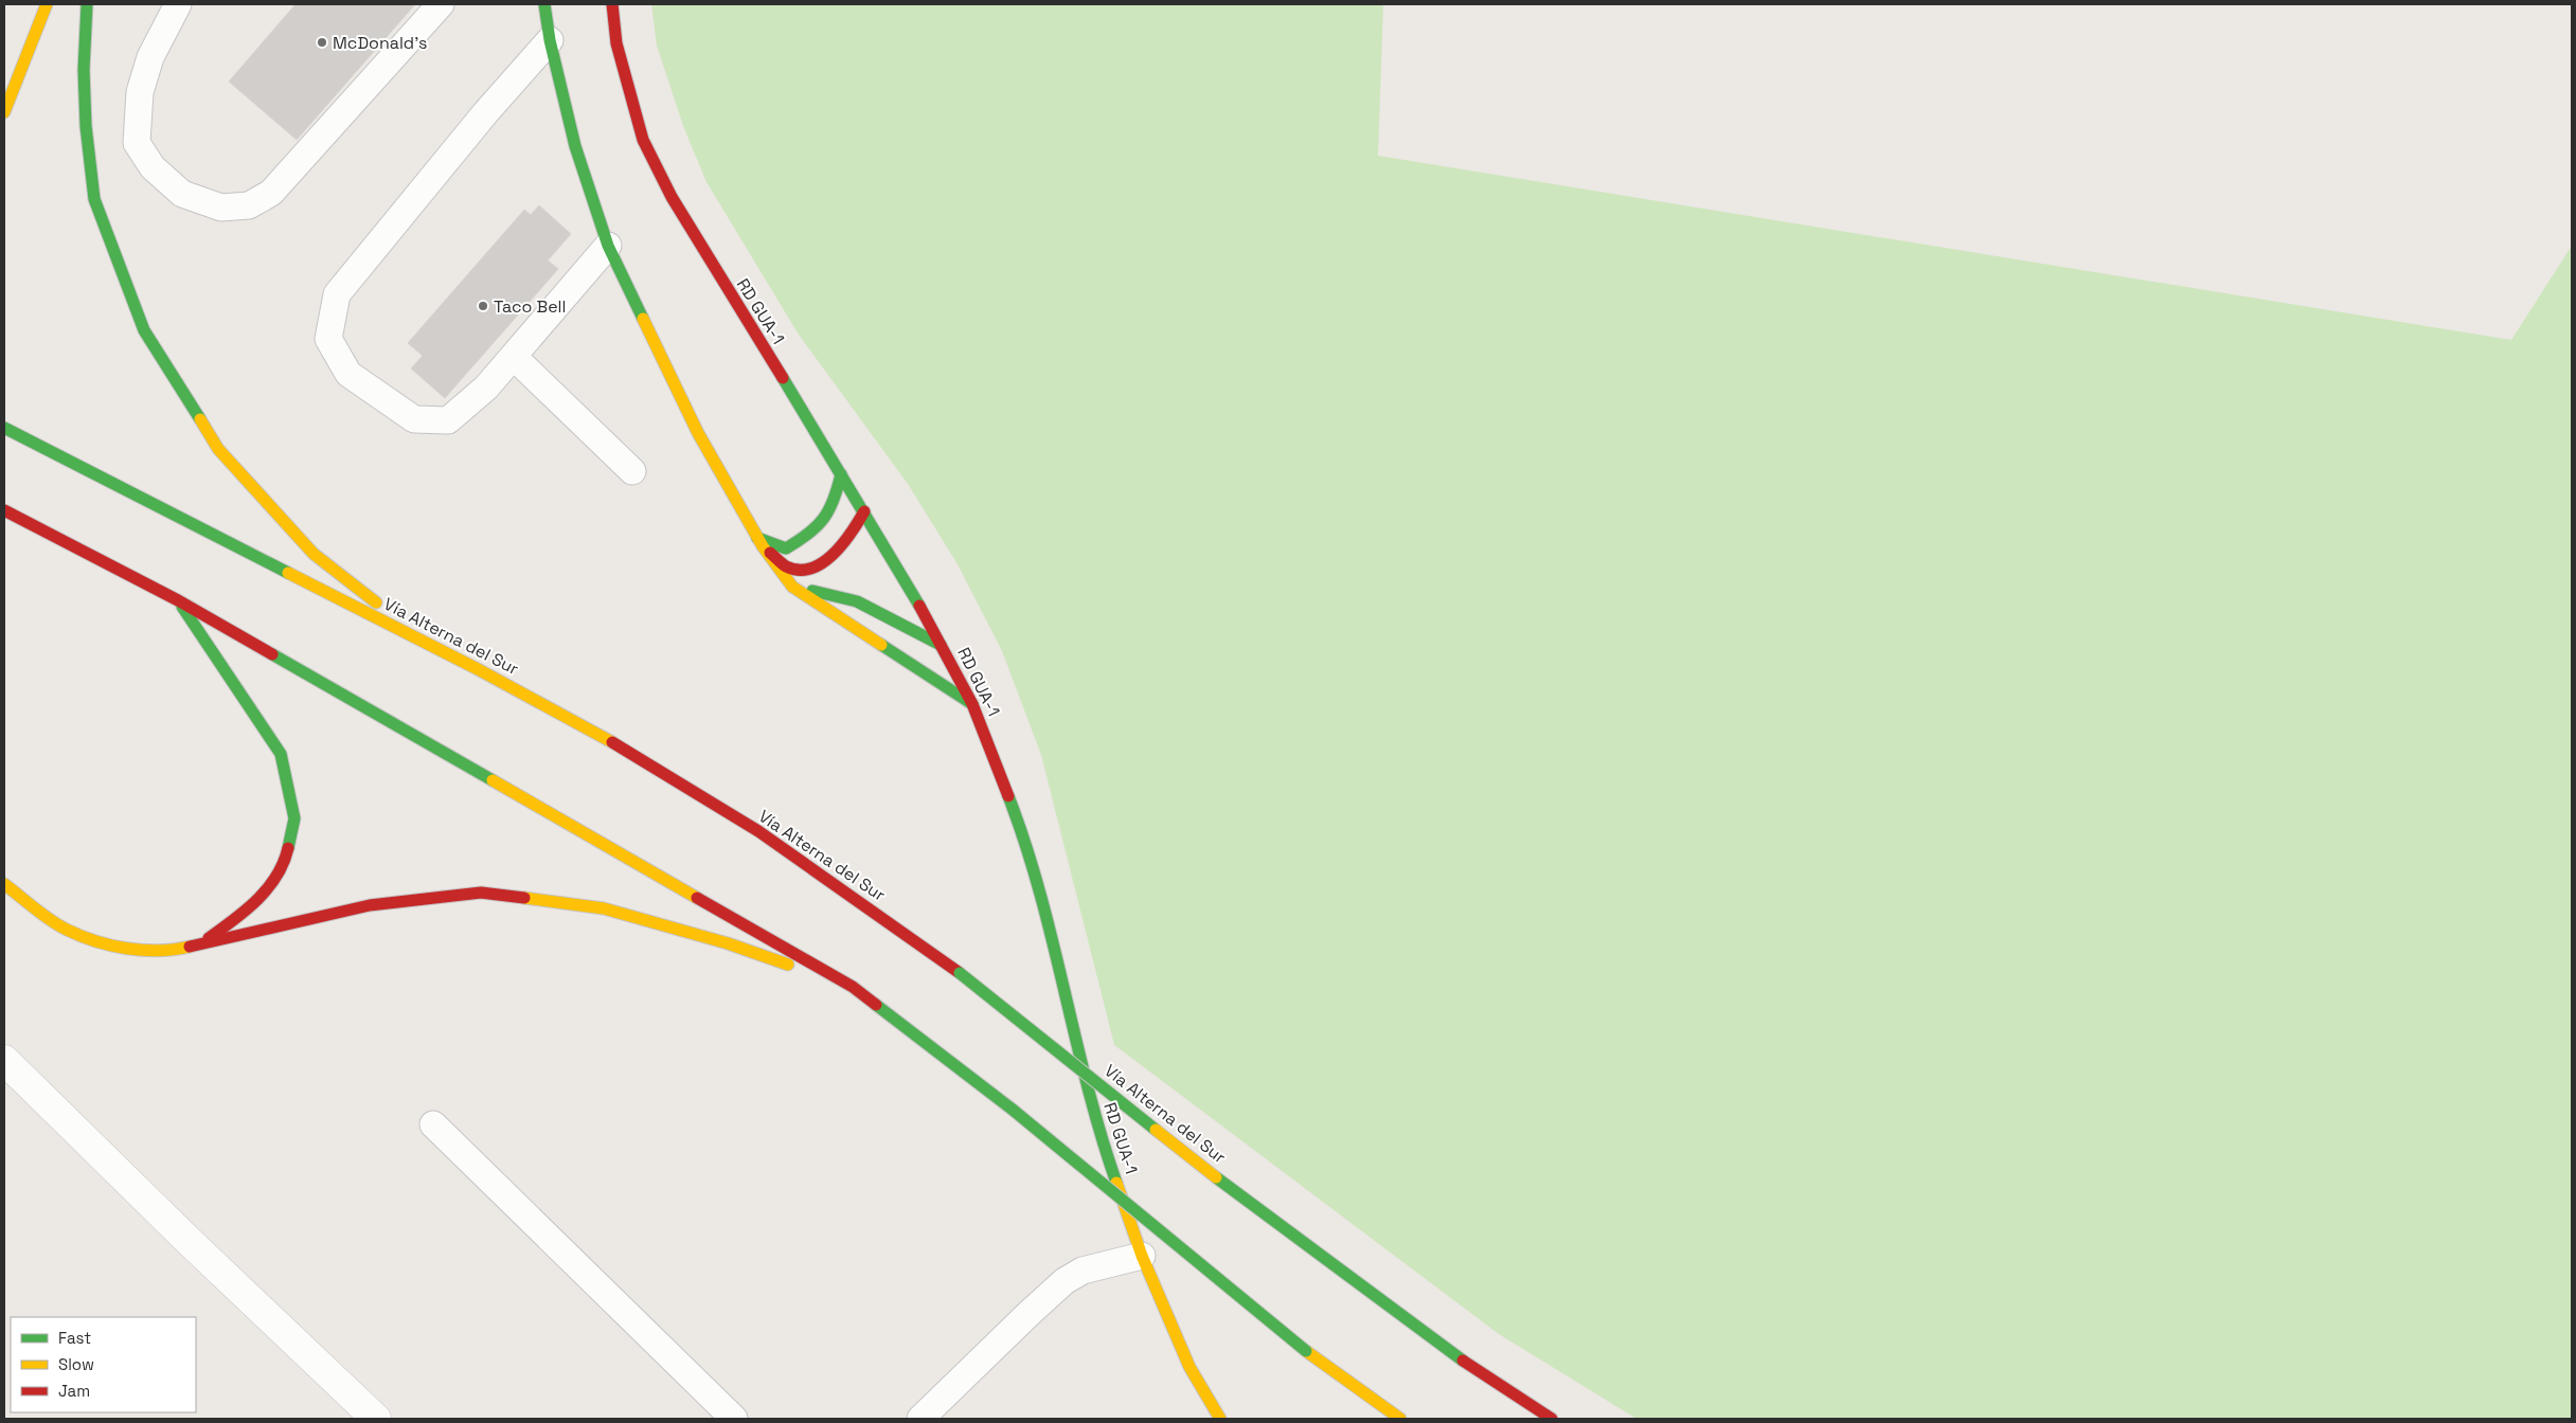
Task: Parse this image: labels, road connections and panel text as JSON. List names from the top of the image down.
{
  "streets": {
    "main road": ["RD GUA-1", "Vía Alterna del Sur"]
  },
  "places": ["McDonald's", "Taco Bell"],
  "legend": ["Fast", "Slow", "Jam"]
}
